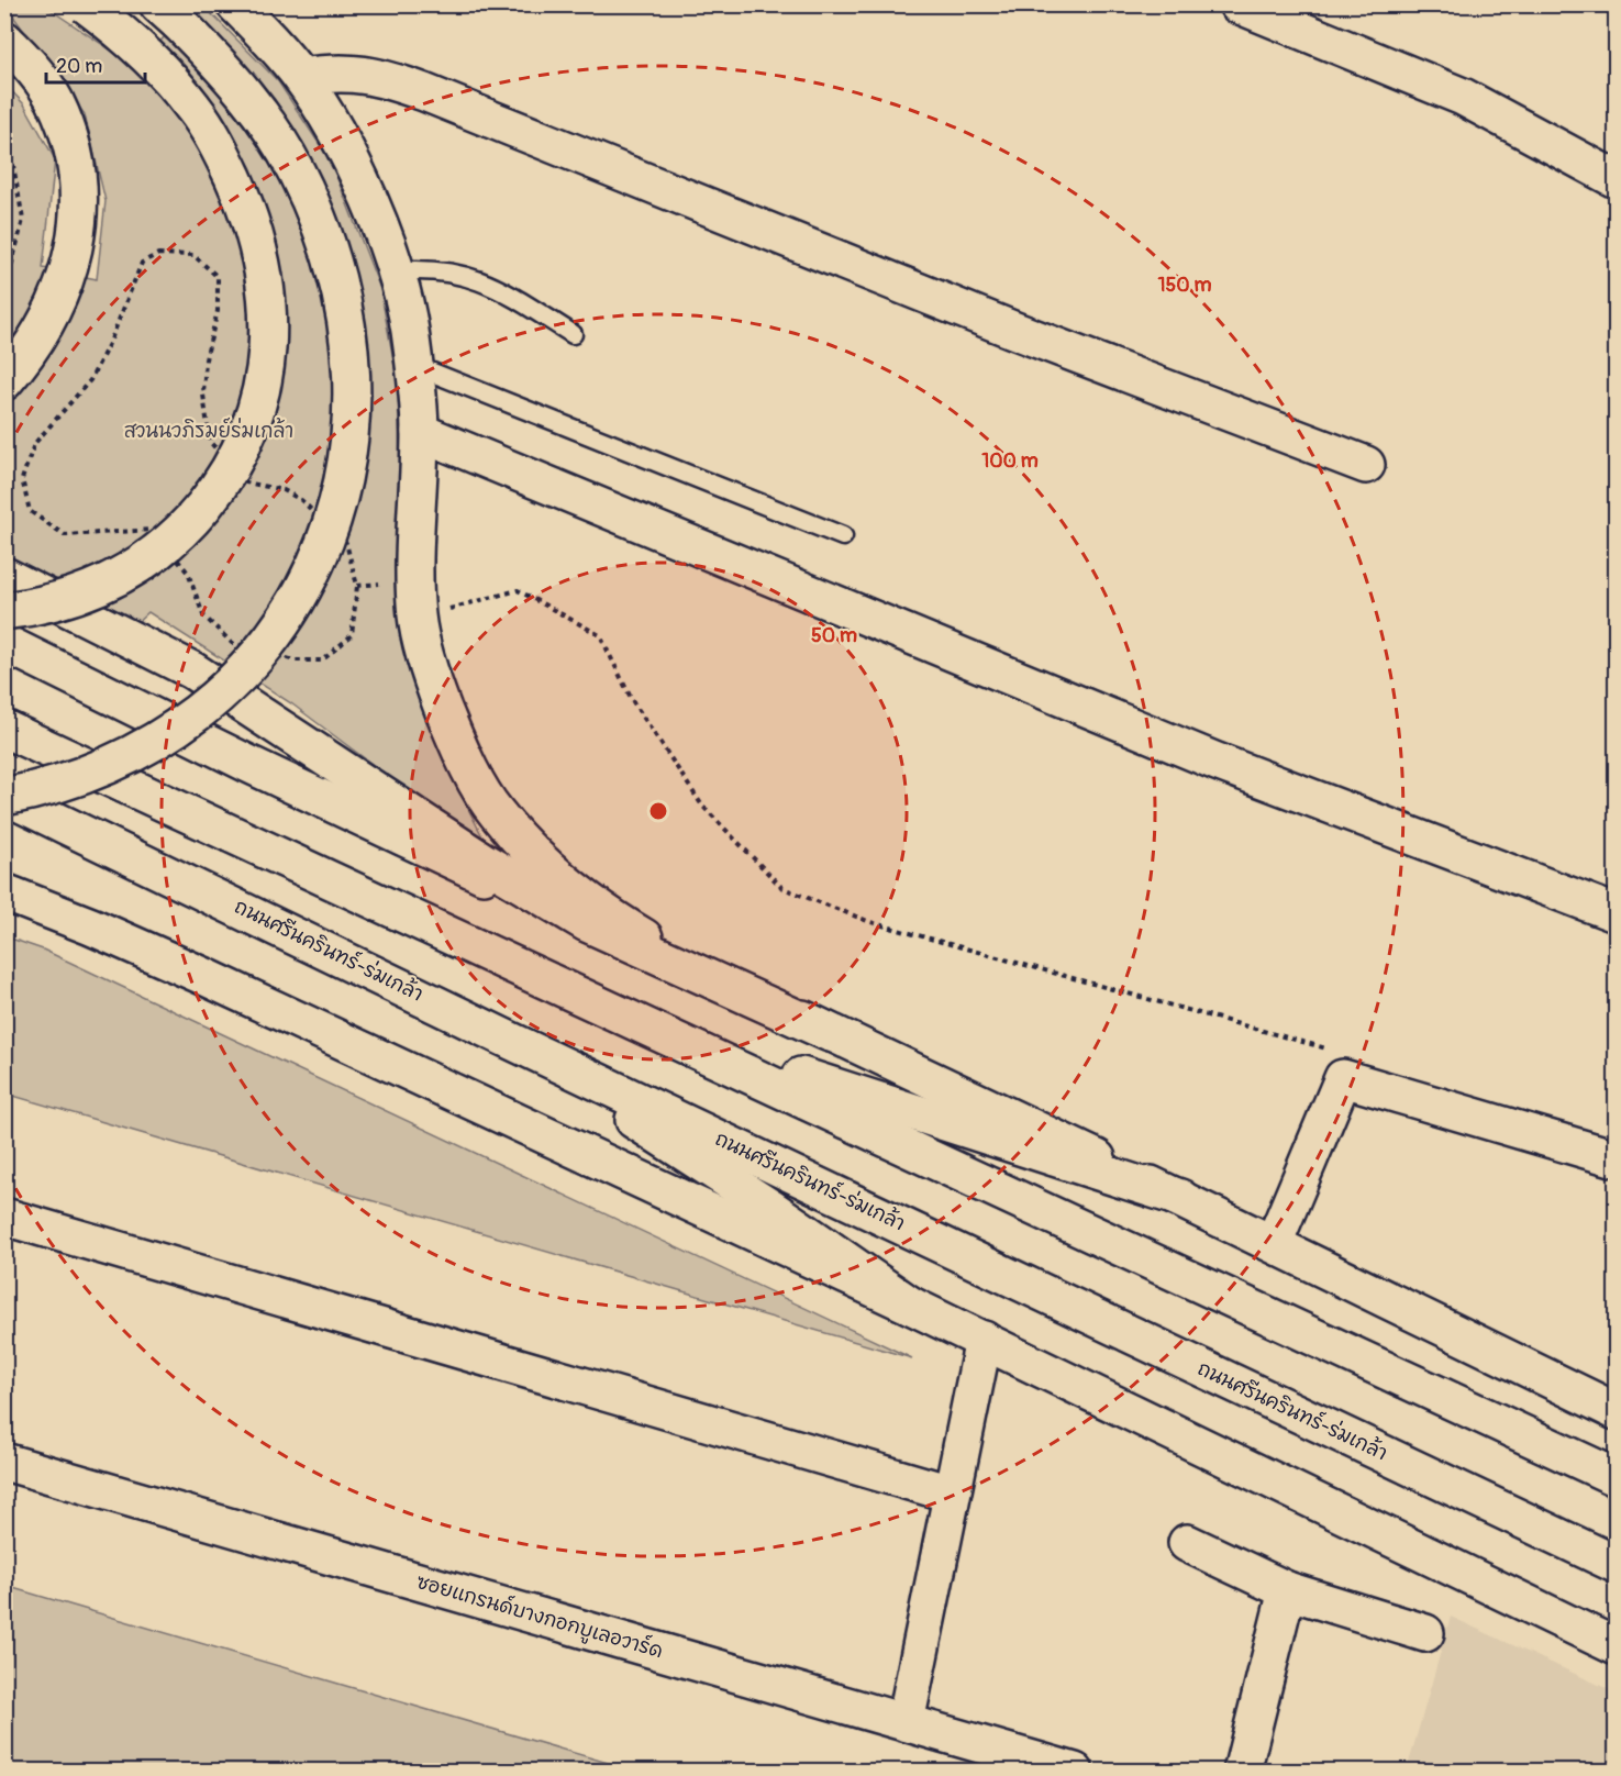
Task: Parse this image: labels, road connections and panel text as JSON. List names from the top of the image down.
{
  "streets": {
    "main road": ["ถนนศรีนครินทร์-ร่มเกล้า", "ซอยแกรนด์บางกอกบูเลอวาร์ด"]
  },
  "parks": ["สวนนวภิรมย์ร่มเกล้า"],
  "scale_bar": "20 m",
  "rings": ["150 m", "100 m", "50 m"]
}
